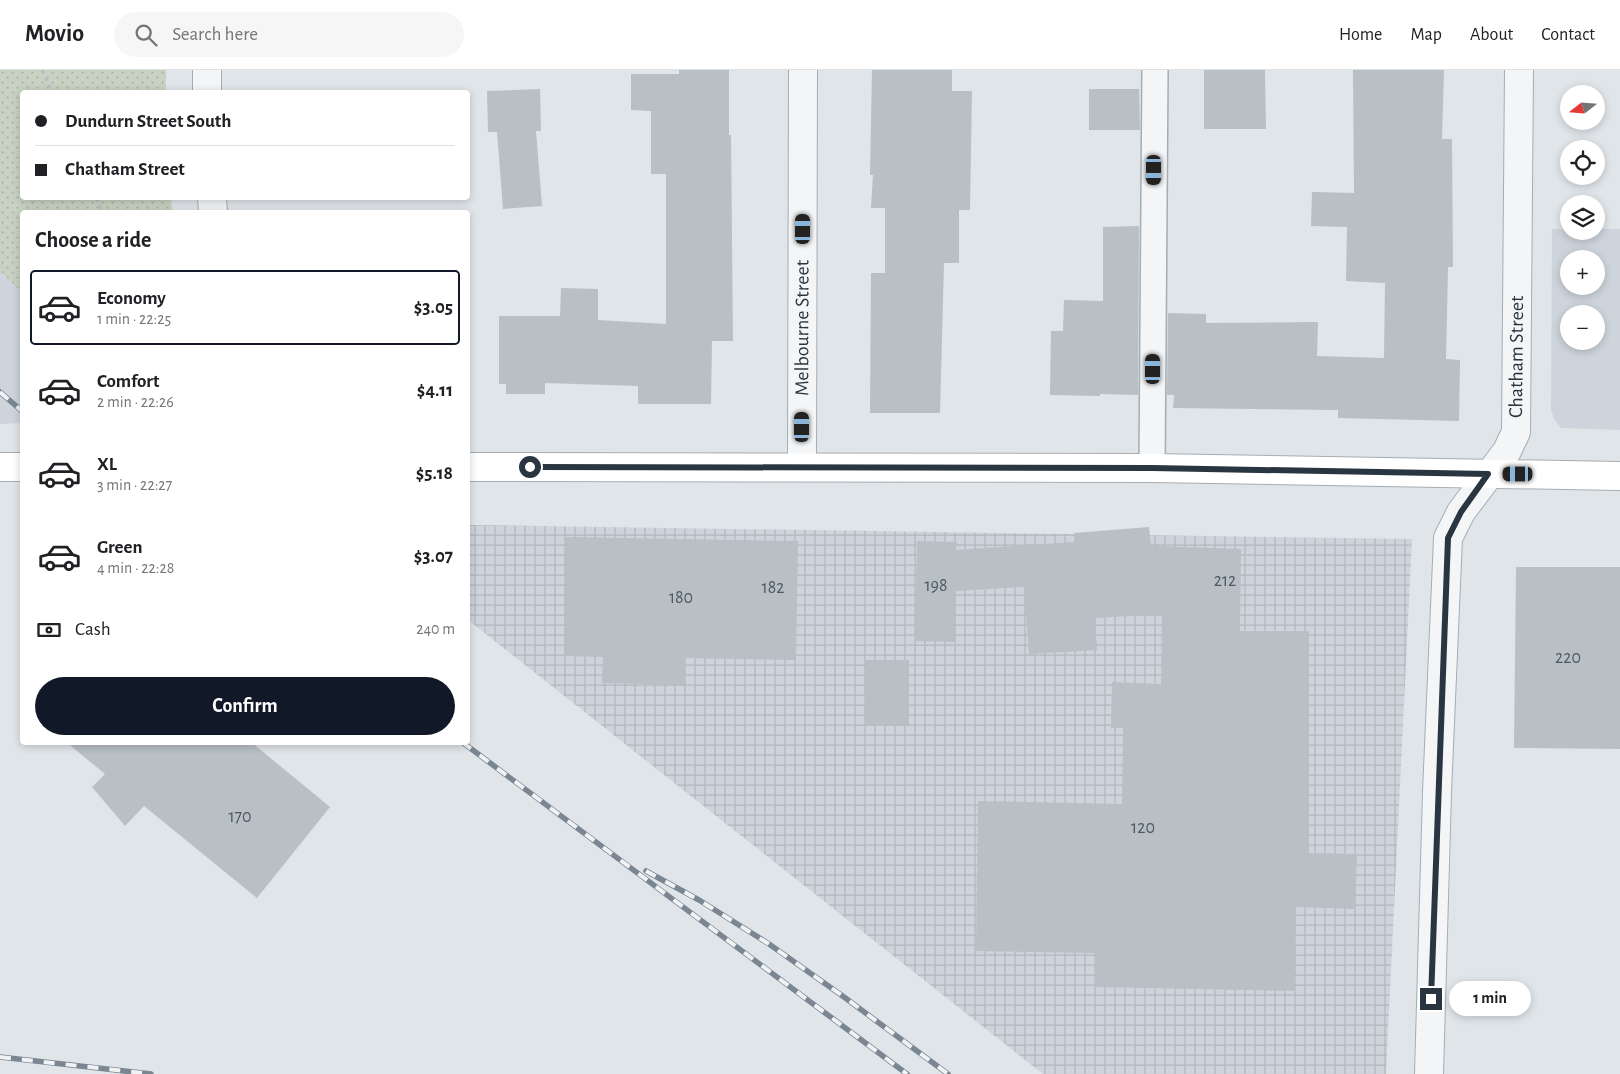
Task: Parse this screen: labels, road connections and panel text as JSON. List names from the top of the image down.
{
  "streets": {
    "street": ["Melbourne Street", "Chatham Street"]
  },
  "house_numbers": [
    "212",
    "198",
    "182",
    "180",
    "220",
    "170",
    "120"
  ],
  "north": "left",
  "page": {
    "header": "Movio",
    "search": "Search here",
    "nav": [
      "Home",
      "Map",
      "About",
      "Contact"
    ],
    "map_buttons": ["+", "−"],
    "banner": ["Dundurn Street South", "Chatham Street"],
    "heading": "Choose a ride",
    "list": [
      {
        "name": "Economy",
        "note": "1 min · 22:25",
        "value": "$3.05"
      },
      {
        "name": "Comfort",
        "note": "2 min · 22:26",
        "value": "$4.11"
      },
      {
        "name": "XL",
        "note": "3 min · 22:27",
        "value": "$5.18"
      },
      {
        "name": "Green",
        "note": "4 min · 22:28",
        "value": "$3.07"
      }
    ],
    "pay": ["Cash", "240 m"],
    "buttons": "Confirm",
    "bubble": "1 min"
  }
}
